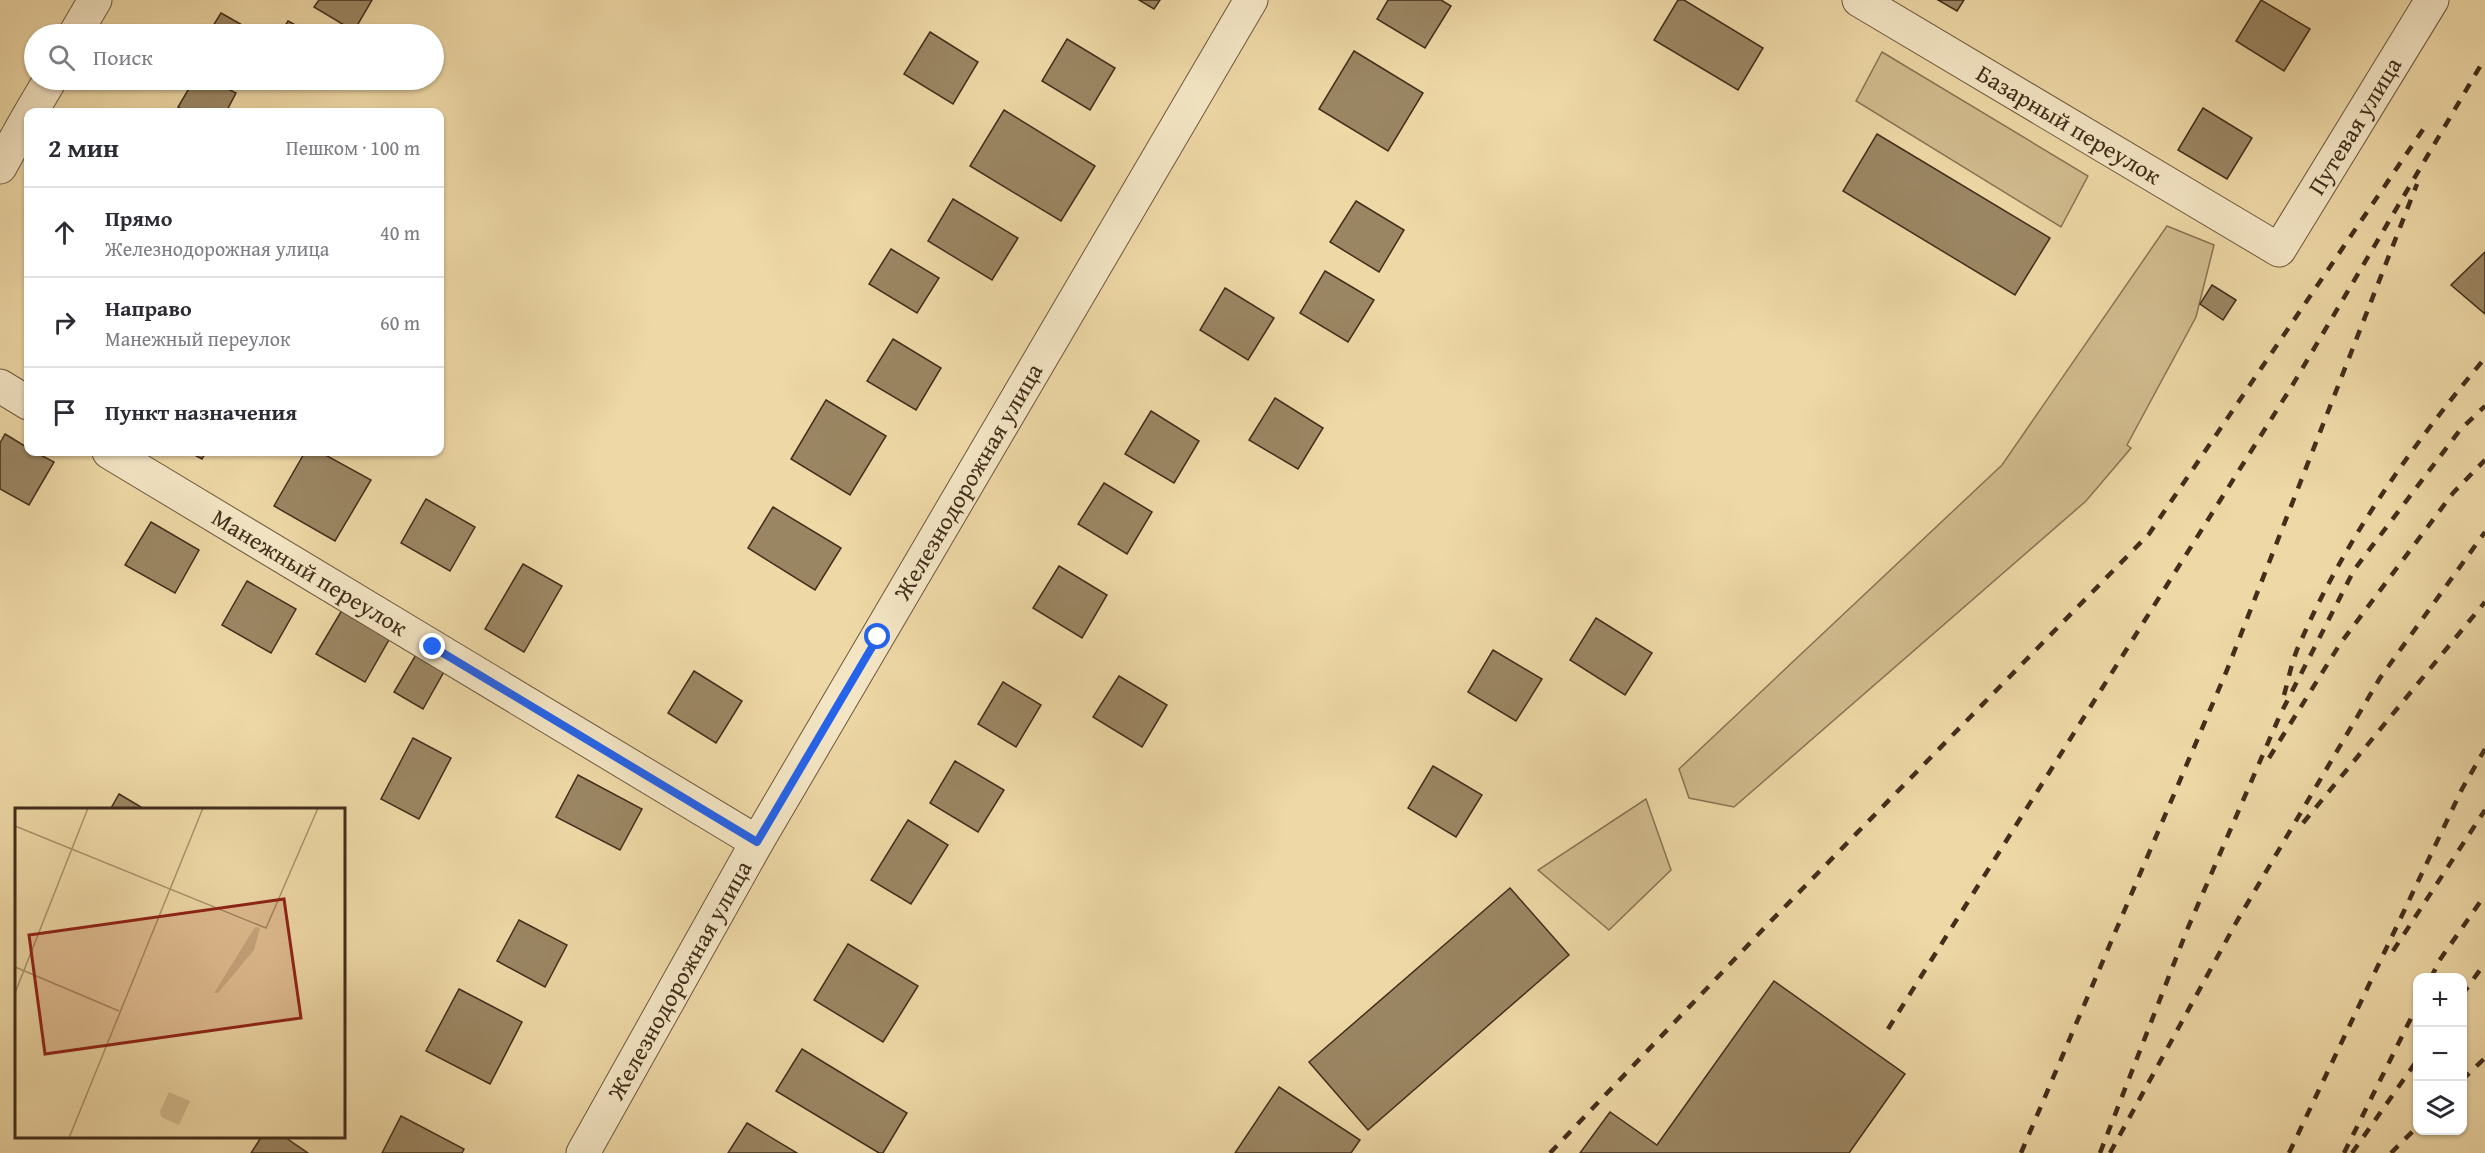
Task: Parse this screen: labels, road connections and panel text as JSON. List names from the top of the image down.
{
  "streets": {
    "street": [
      "Базарный переулок",
      "Путевая улица",
      "Железнодорожная улица",
      "Манежный переулок"
    ]
  },
  "crossings": [
    ["Базарный переулок", "Путевая улица"],
    ["Железнодорожная улица", "Манежный переулок"]
  ],
  "page": {
    "search": "Поиск",
    "heading": ["2 мин", "Пешком · 100 m"],
    "list": [
      ["Прямо", "Железнодорожная улица", "40 m"],
      ["Направо", "Манежный переулок", "60 m"],
      "Пункт назначения"
    ],
    "map_buttons": ["+", "−"]
  }
}
